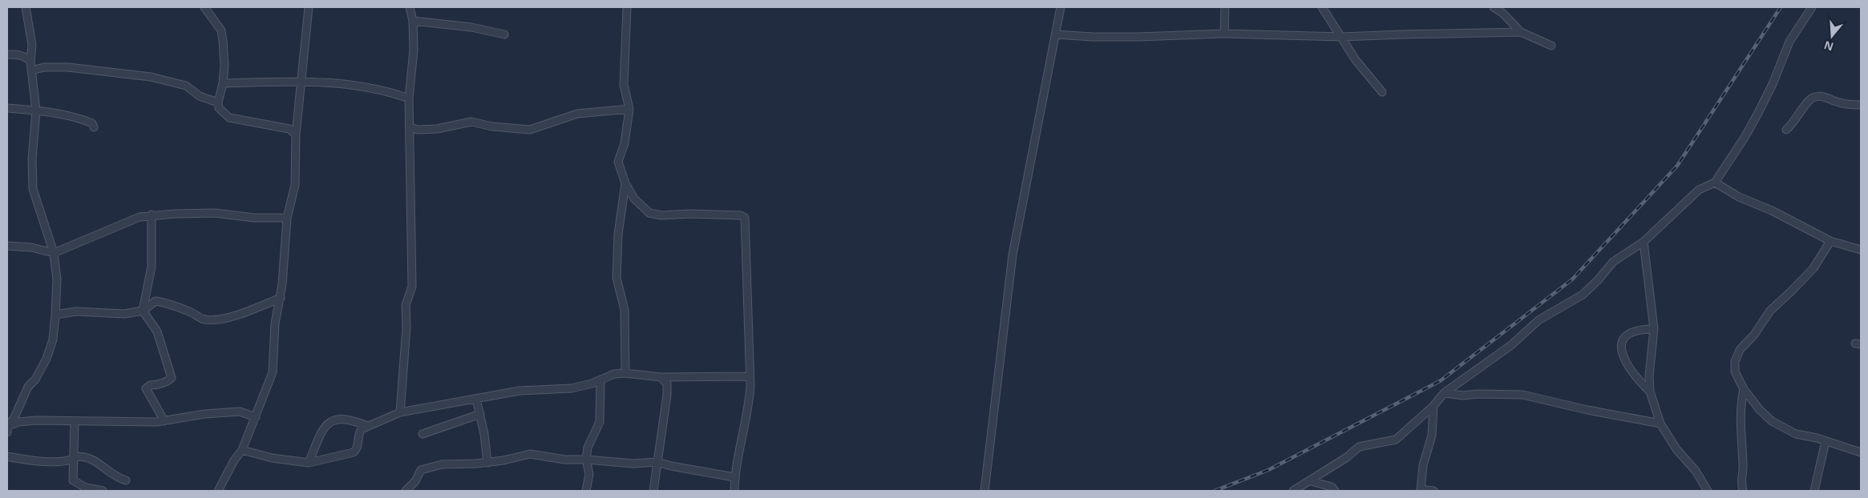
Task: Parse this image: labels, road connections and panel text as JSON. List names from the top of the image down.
{
  "north": "bottom"
}
